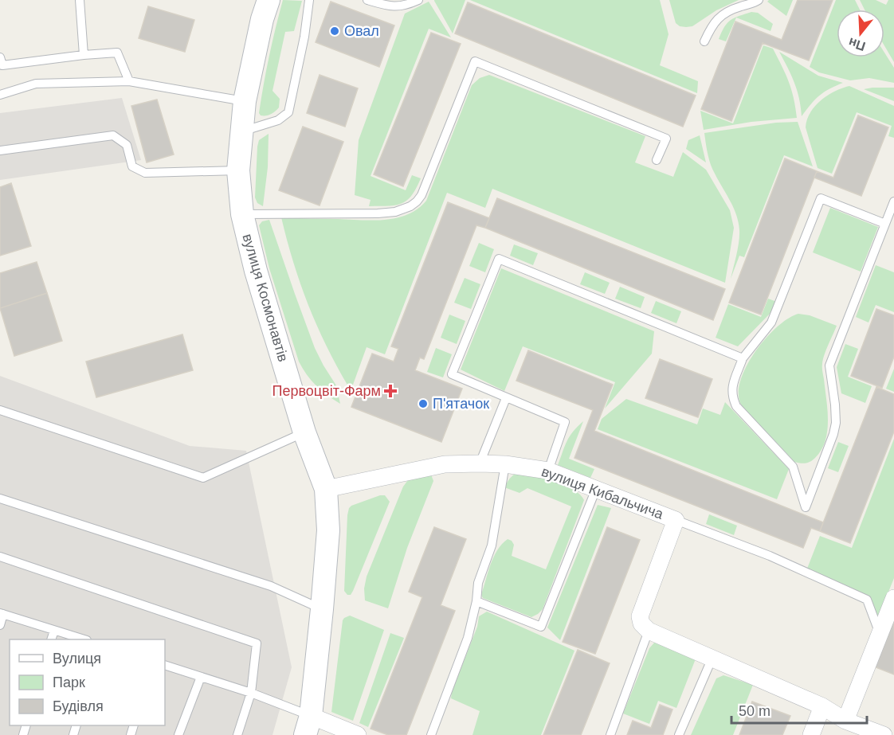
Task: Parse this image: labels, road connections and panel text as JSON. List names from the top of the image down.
{
  "streets": {
    "street": ["вулиця Космонавтів", "вулиця Кибальчича"]
  },
  "crossings": [
    ["вулиця Космонавтів", "вулиця Кибальчича"]
  ],
  "places": {
    "other": ["Овал", "П'ятачок"],
    "health": ["Первоцвіт-Фарм"]
  },
  "legend": ["Вулиця", "Парк", "Будівля"],
  "scale_bar": "50 m",
  "north": "bottom"
}
